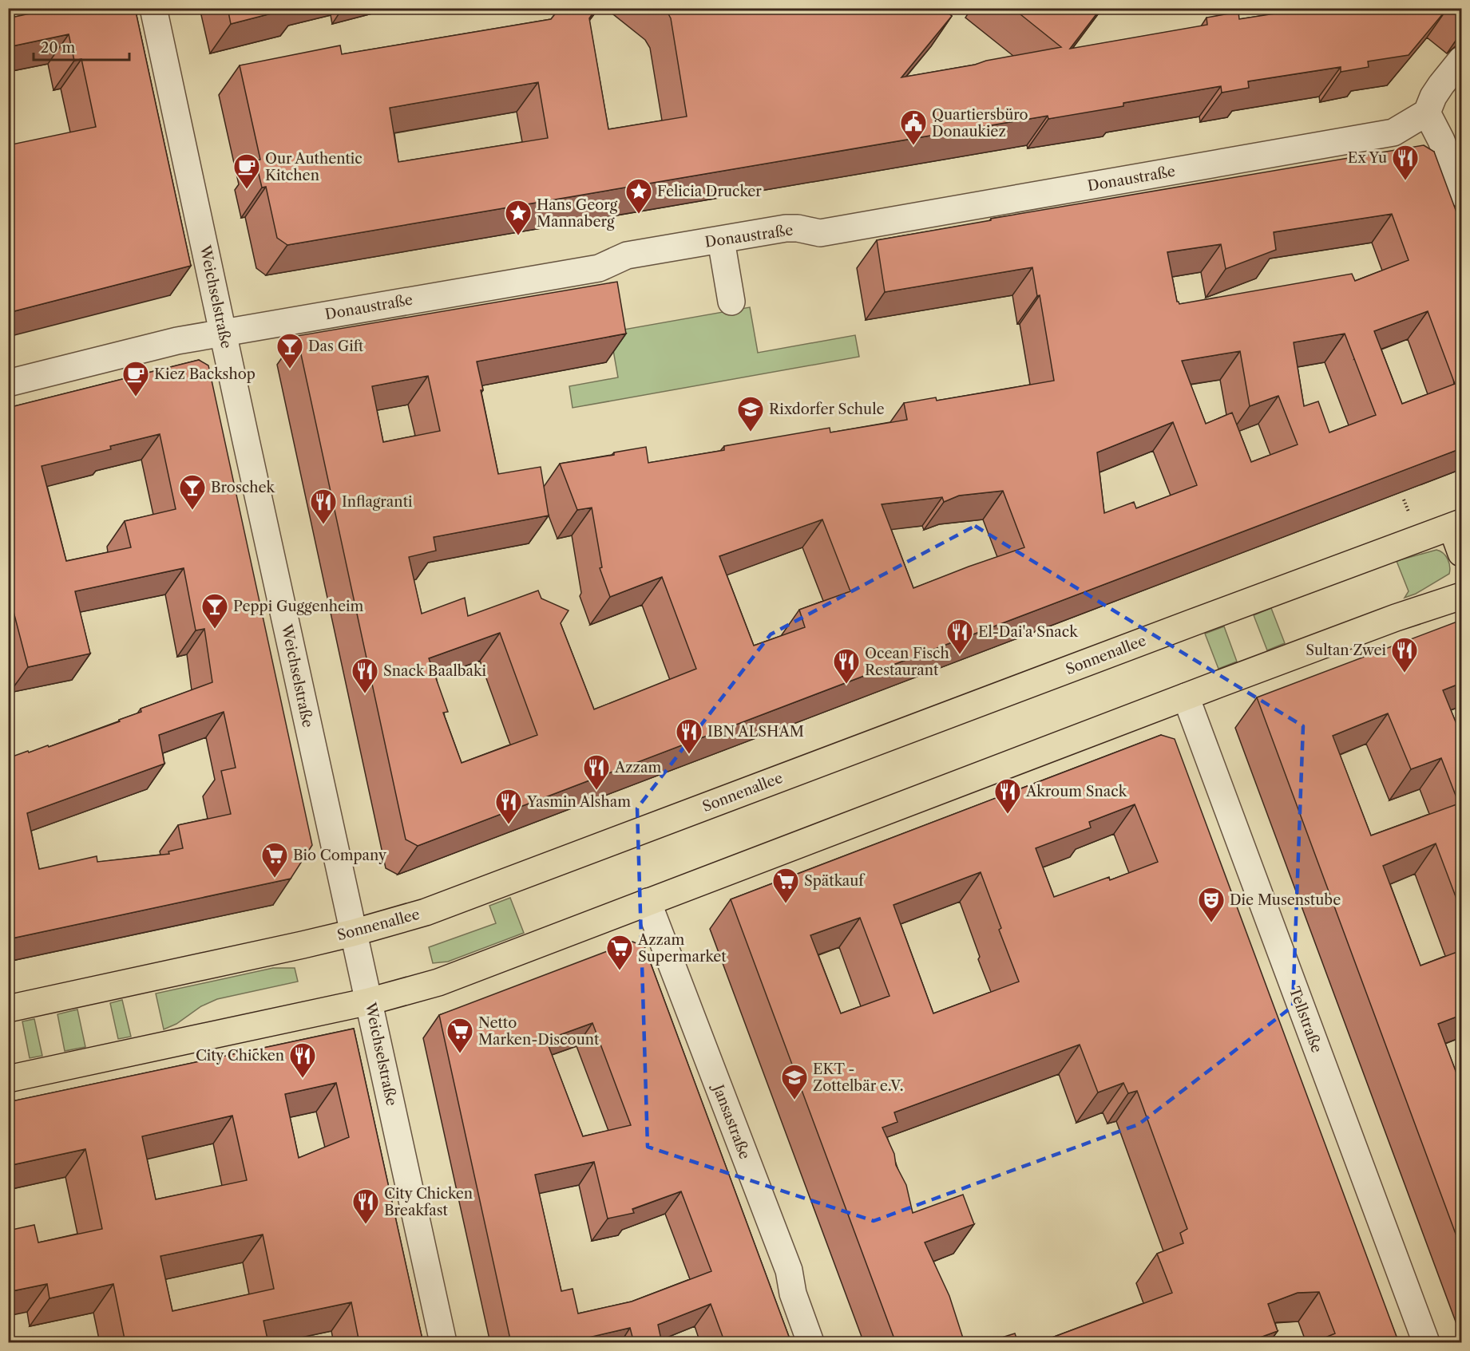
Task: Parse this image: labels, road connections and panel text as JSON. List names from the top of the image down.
{
  "streets": {
    "main road": ["Sonnenallee"],
    "street": [
      "Donaustraße",
      "Weichselstraße",
      "Tellstraße",
      "Jansastraße"
    ]
  },
  "crossings": [
    ["Donaustraße", "Weichselstraße"],
    ["Weichselstraße", "Sonnenallee"]
  ],
  "places": {
    "public building": ["Quartiersbüro Donaukiez"],
    "restaurant": [
      "Ex Yu",
      "Inflagranti",
      "El-Dai'a Snack",
      "Sultan Zwei",
      "Ocean Fisch Restaurant",
      "Snack Baalbaki",
      "IBN ALSHAM",
      "Azzam",
      "Akroum Snack",
      "Yasmin Alsham",
      "City Chicken",
      "City Chicken Breakfast"
    ],
    "cafe": ["Our Authentic Kitchen", "Kiez Backshop"],
    "place": ["Felicia Drucker", "Hans Georg Mannaberg"],
    "bar": ["Das Gift", "Broschek", "Peppi Guggenheim"],
    "school or university": ["Rixdorfer Schule", "EKT - Zottelbär e.V."],
    "supermarket": [
      "Bio Company",
      "Spätkauf",
      "Azzam Supermarket",
      "Netto Marken-Discount"
    ],
    "theatre": ["Die Musenstube"]
  },
  "scale_bar": "20 m"
}
